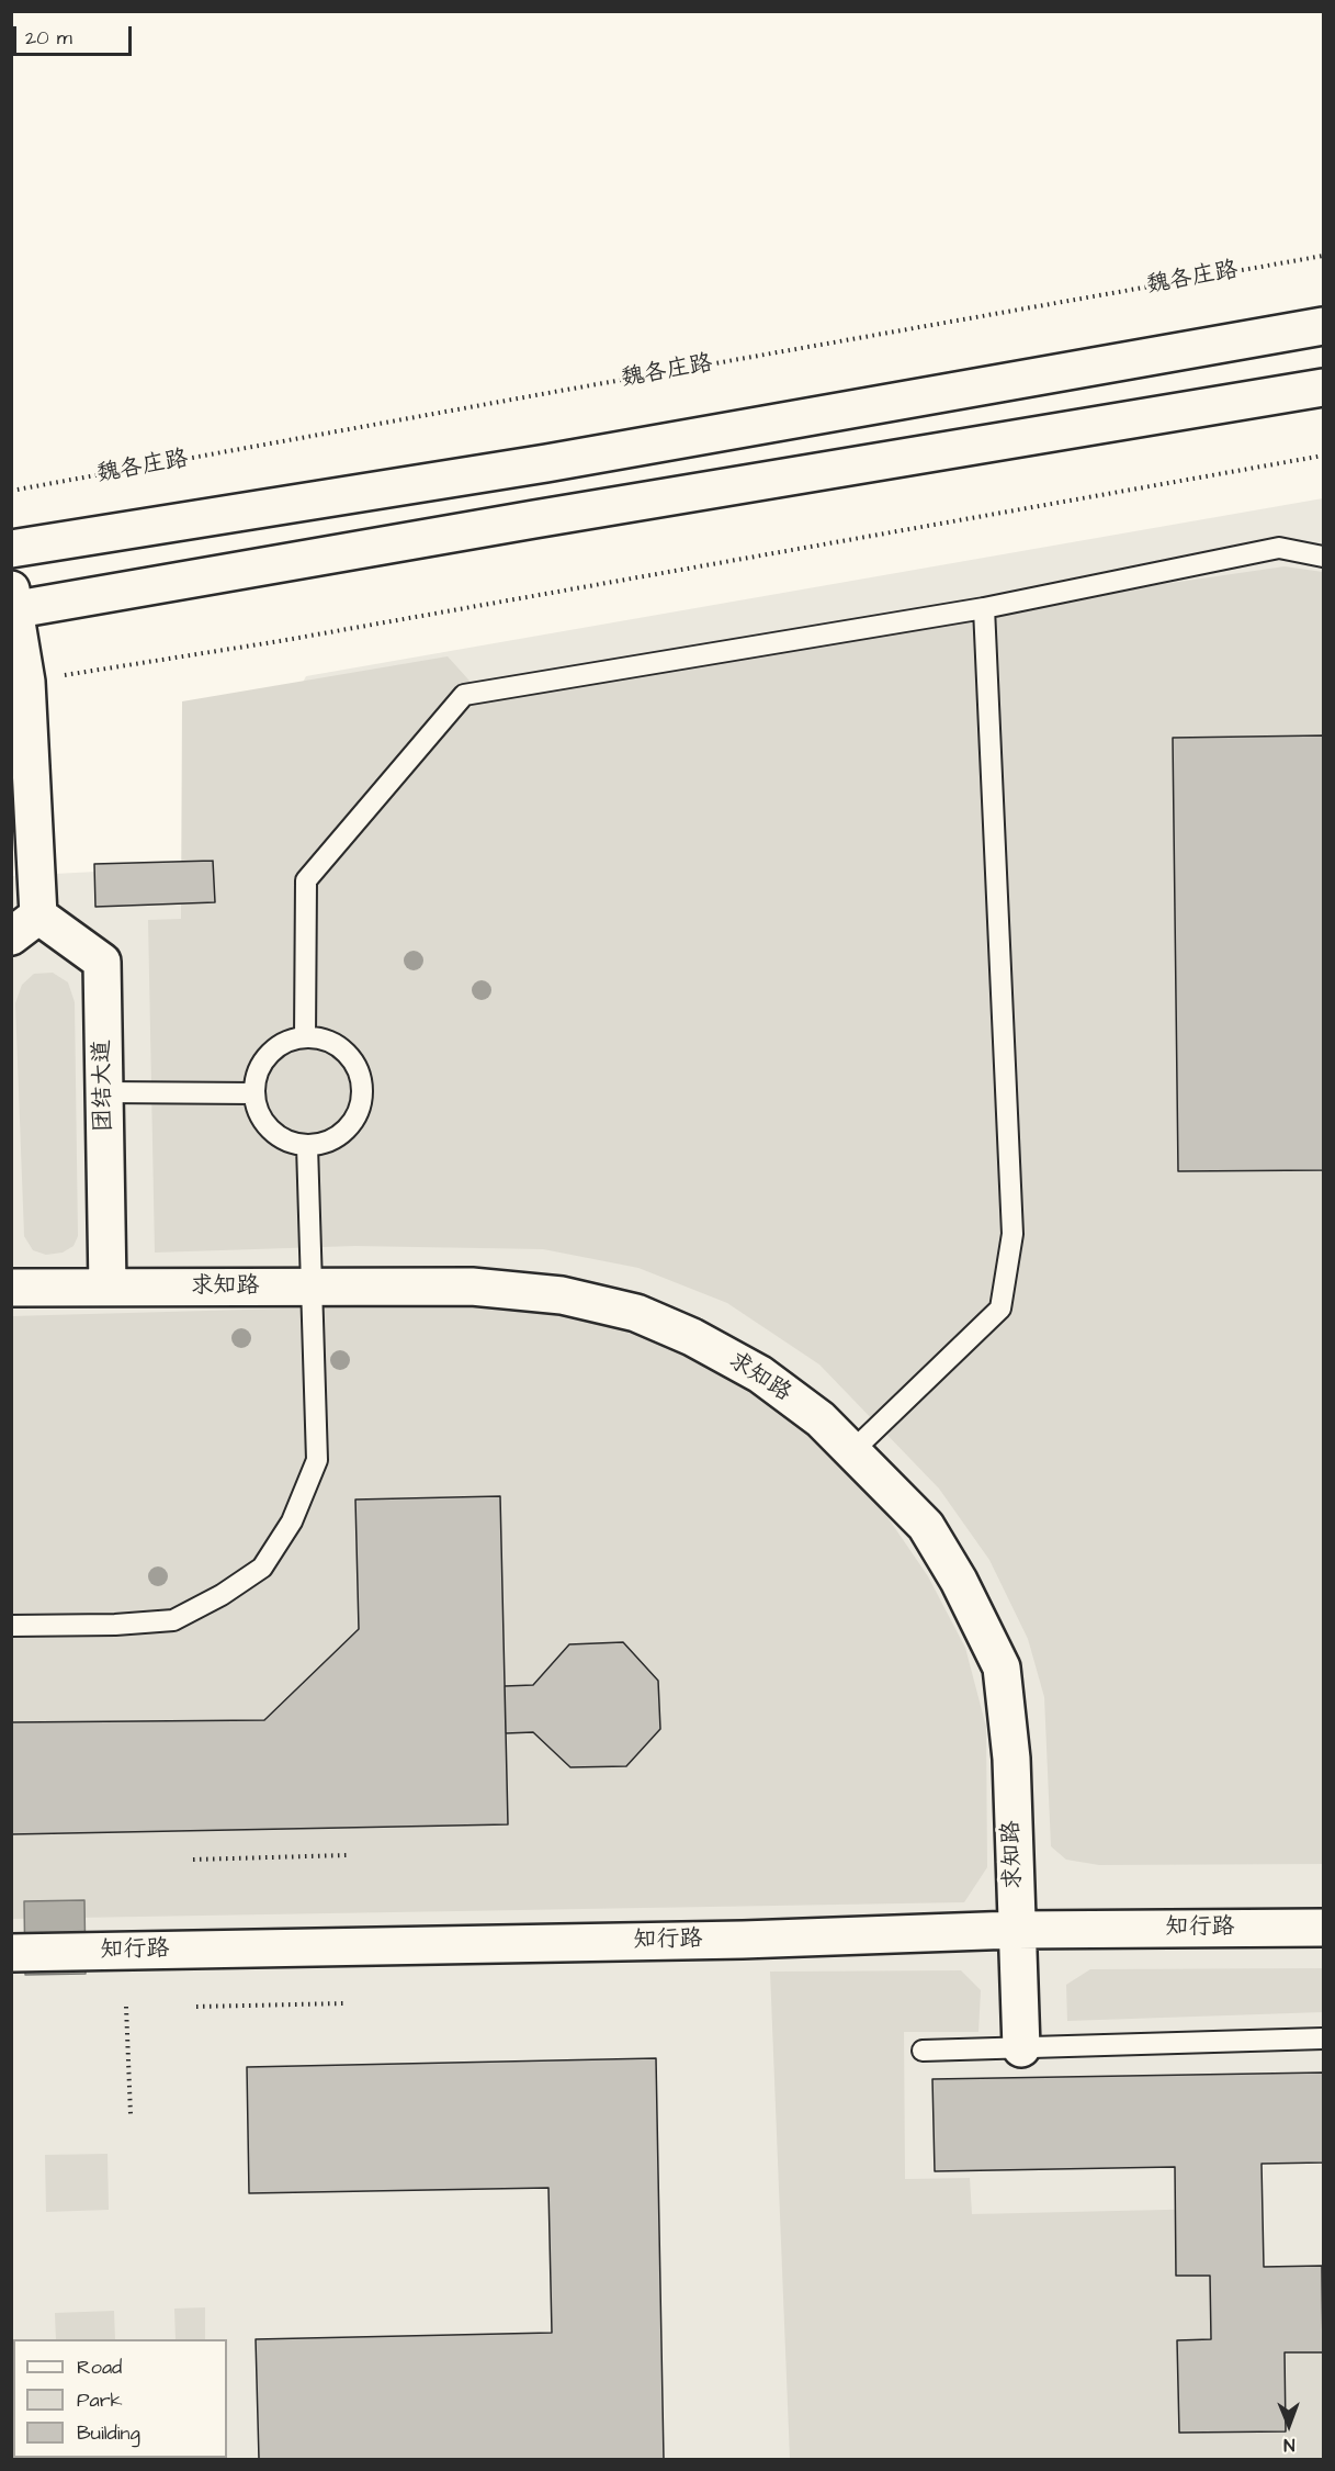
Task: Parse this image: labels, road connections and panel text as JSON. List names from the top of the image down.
{
  "streets": {
    "street": ["团结大道", "求知路", "知行路"],
    "path": ["魏各庄路"]
  },
  "crossings": [
    ["团结大道", "求知路"],
    ["求知路", "知行路"]
  ],
  "legend": ["Road", "Park", "Building"],
  "scale_bar": "20 m",
  "north": "bottom"
}
